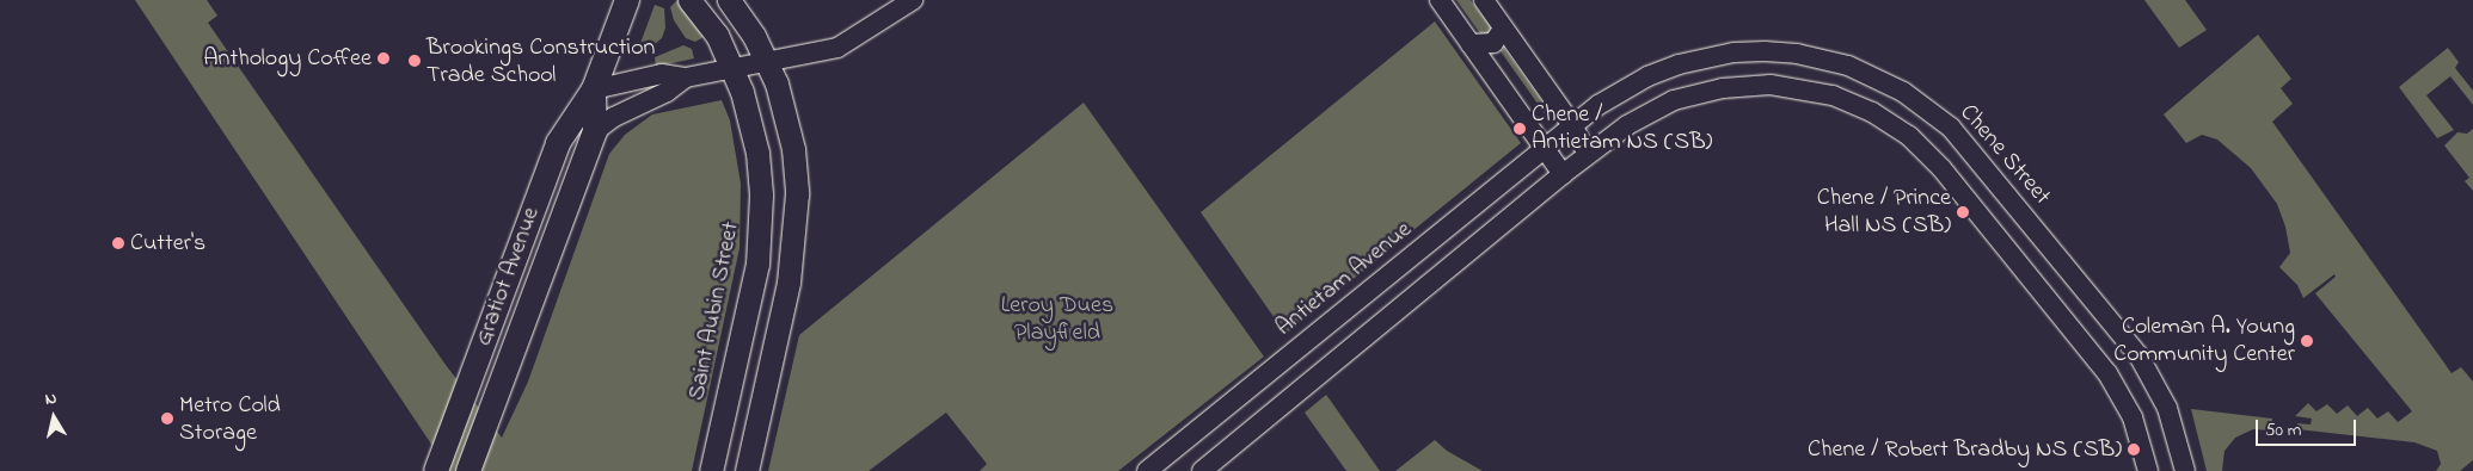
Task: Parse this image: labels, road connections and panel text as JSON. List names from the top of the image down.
{
  "streets": {
    "main road": ["Gratiot Avenue", "Saint Aubin Street"],
    "street": ["Chene Street", "Antietam Avenue"]
  },
  "crossings": [
    ["Chene Street", "Antietam Avenue"]
  ],
  "parks": ["Leroy Dues Playfield"],
  "places": [
    "Anthology Coffee",
    "Brookings Construction Trade School",
    "Chene / Antietam NS (SB)",
    "Chene / Prince Hall NS (SB)",
    "Cutter's",
    "Coleman A. Young Community Center",
    "Metro Cold Storage",
    "Chene / Robert Bradby NS (SB)"
  ],
  "scale_bar": "50 m",
  "north": "top"
}
